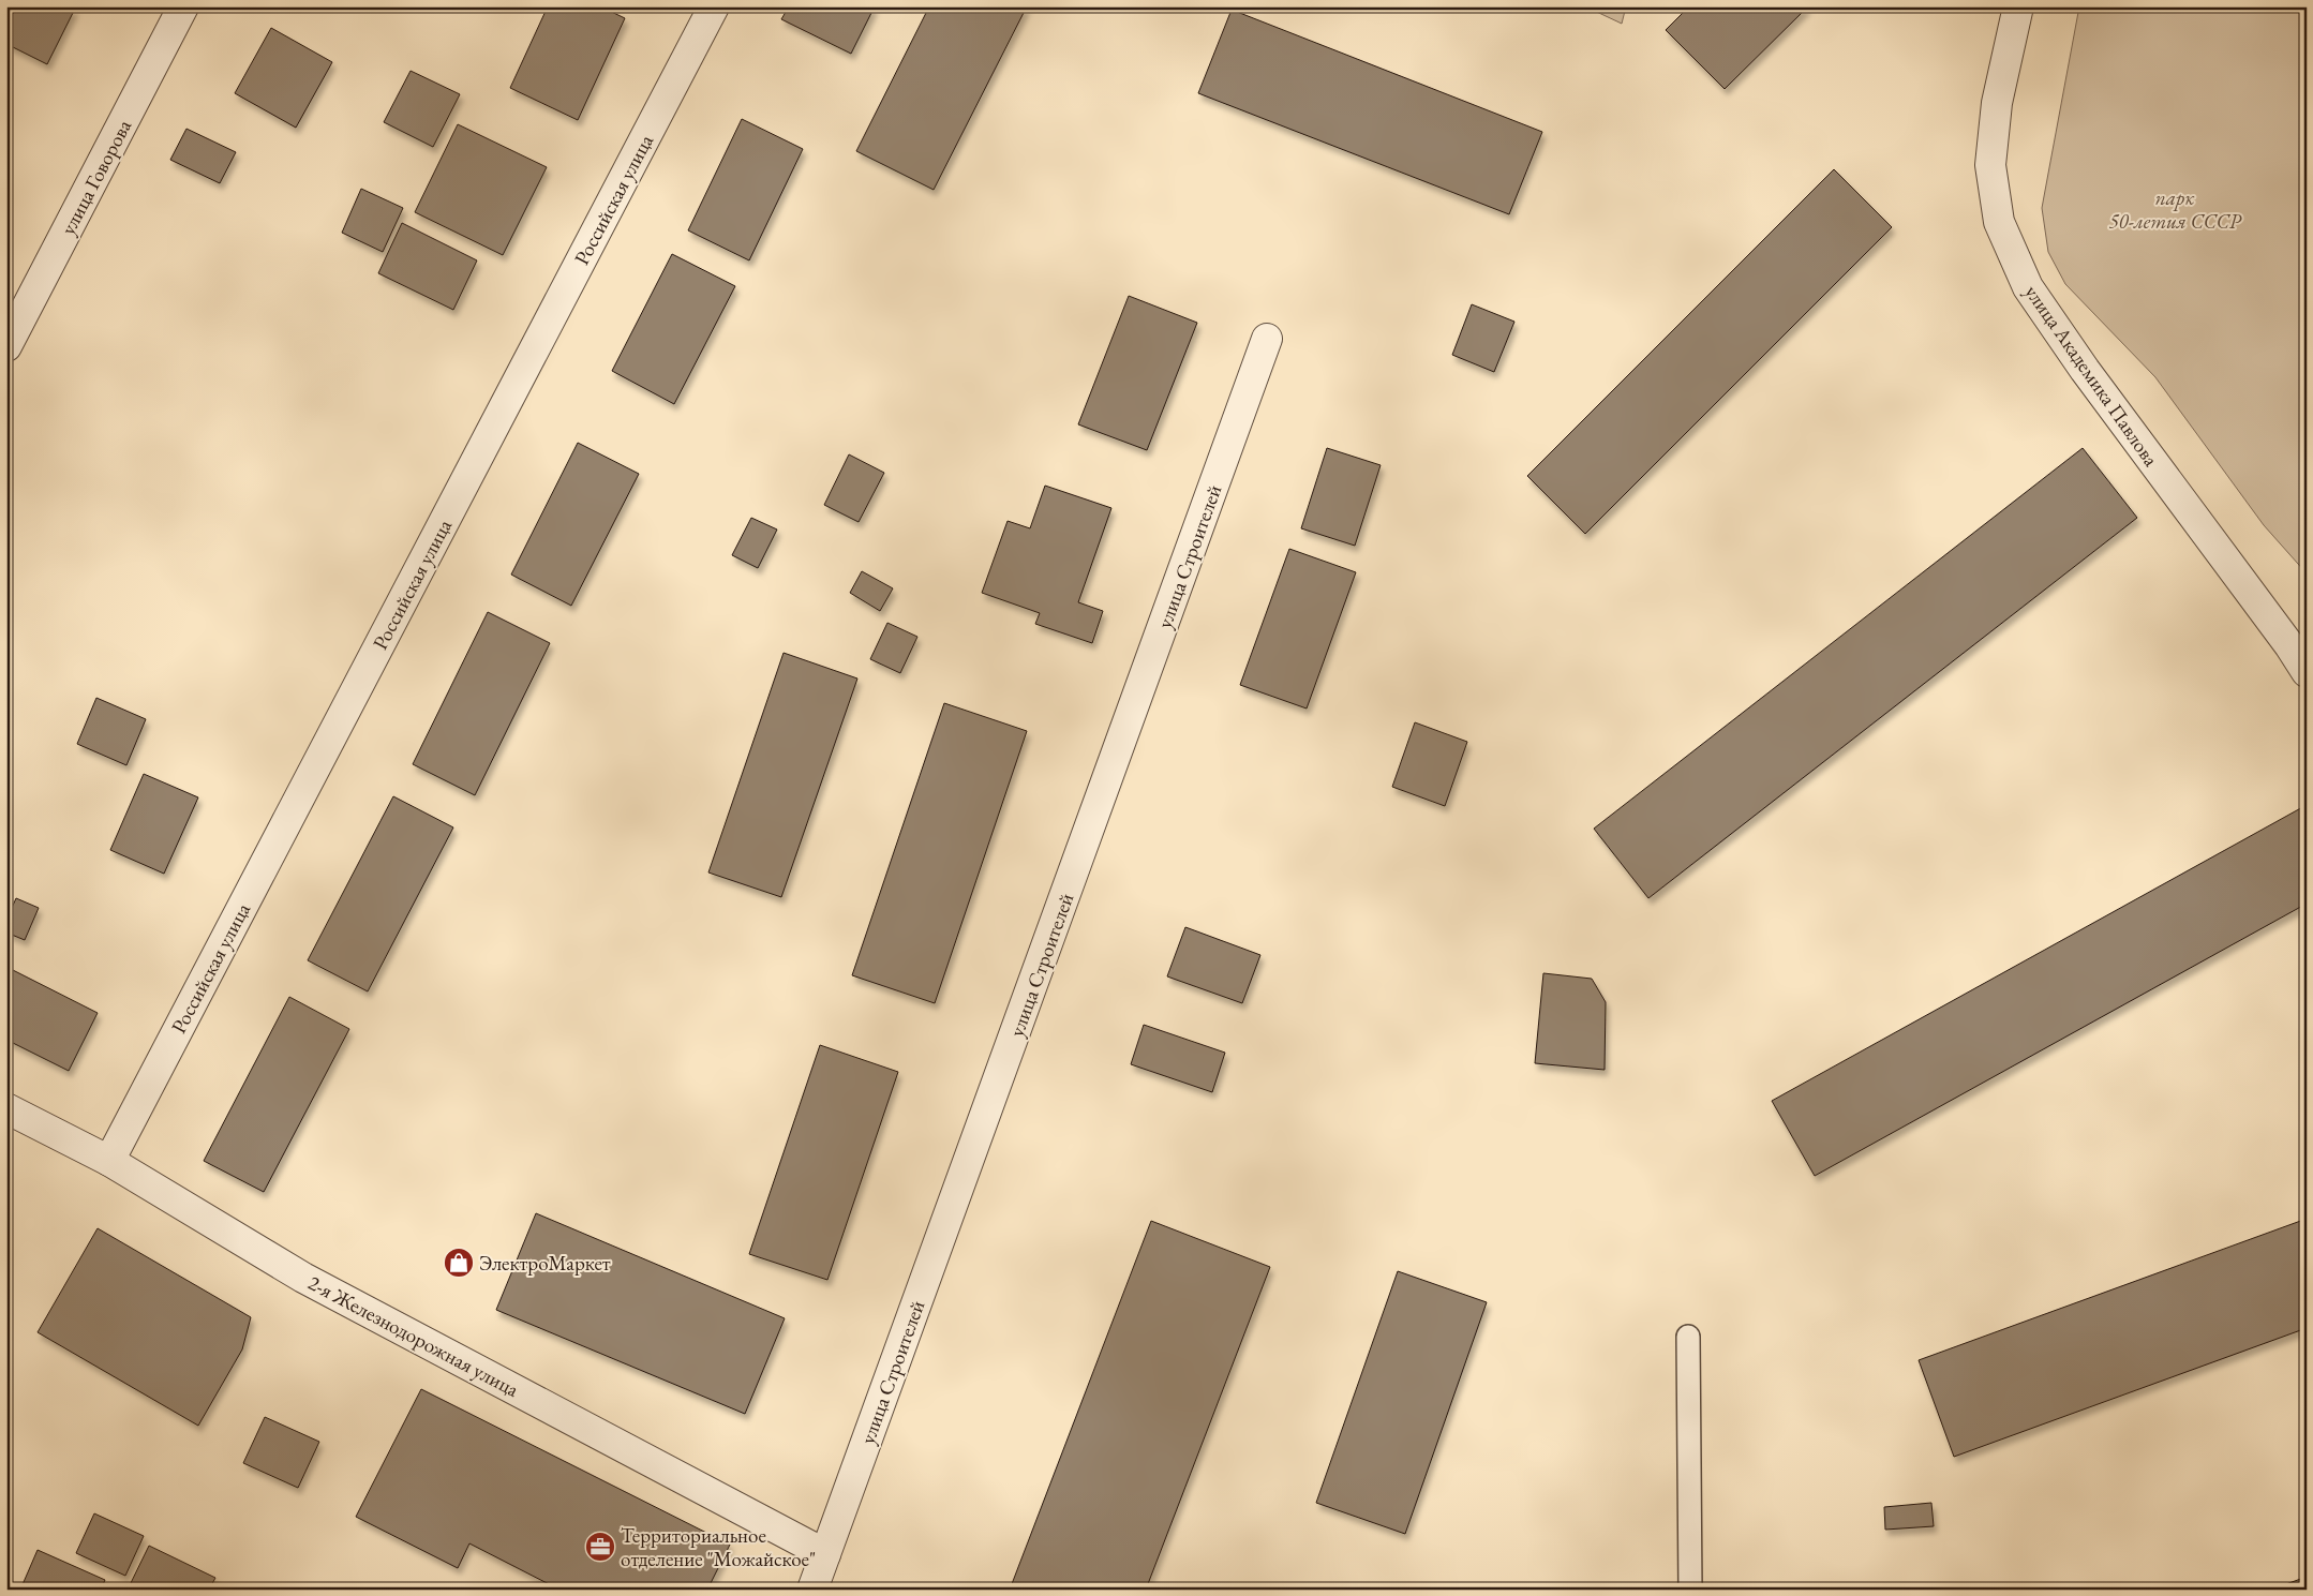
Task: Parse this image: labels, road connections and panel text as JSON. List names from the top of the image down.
{
  "streets": {
    "street": [
      "улица Говорова",
      "Российская улица",
      "улица Академика Павлова",
      "улица Строителей",
      "2-я Железнодорожная улица"
    ]
  },
  "crossings": [
    ["Российская улица", "2-я Железнодорожная улица"],
    ["улица Строителей", "2-я Железнодорожная улица"]
  ],
  "parks": ["парк 50-летия СССР"],
  "places": {
    "shop": ["ЭлектроМаркет"],
    "office": ["Территориальное отделение \"Можайское\""]
  }
}
